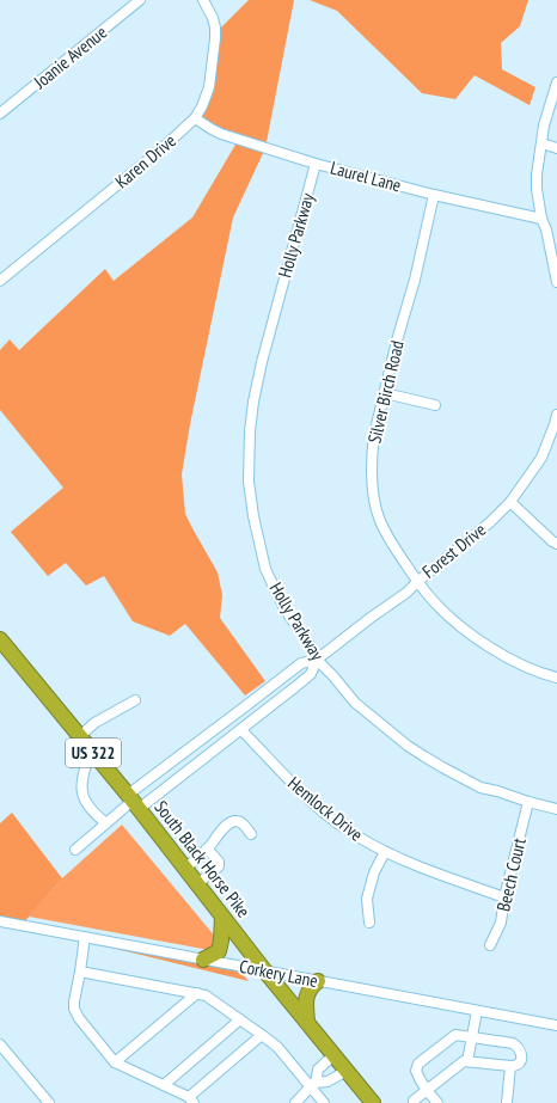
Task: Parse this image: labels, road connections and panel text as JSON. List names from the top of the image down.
{
  "streets": {
    "highway": ["US 322", "South Black Horse Pike"],
    "street": [
      "Joanie Avenue",
      "Karen Drive",
      "Laurel Lane",
      "Holly Parkway",
      "Silver Birch Road",
      "Forest Drive",
      "Hemlock Drive",
      "Beech Court",
      "Corkery Lane"
    ]
  },
  "crossings": [
    ["Karen Drive", "Laurel Lane"],
    ["Laurel Lane", "Holly Parkway"],
    ["Laurel Lane", "Silver Birch Road"],
    ["Holly Parkway", "Forest Drive"],
    ["Holly Parkway", "Beech Court"],
    ["Silver Birch Road", "Forest Drive"],
    ["Forest Drive", "Hemlock Drive"],
    ["Forest Drive", "South Black Horse Pike"],
    ["Hemlock Drive", "Beech Court"],
    ["South Black Horse Pike", "Corkery Lane"]
  ]
}
